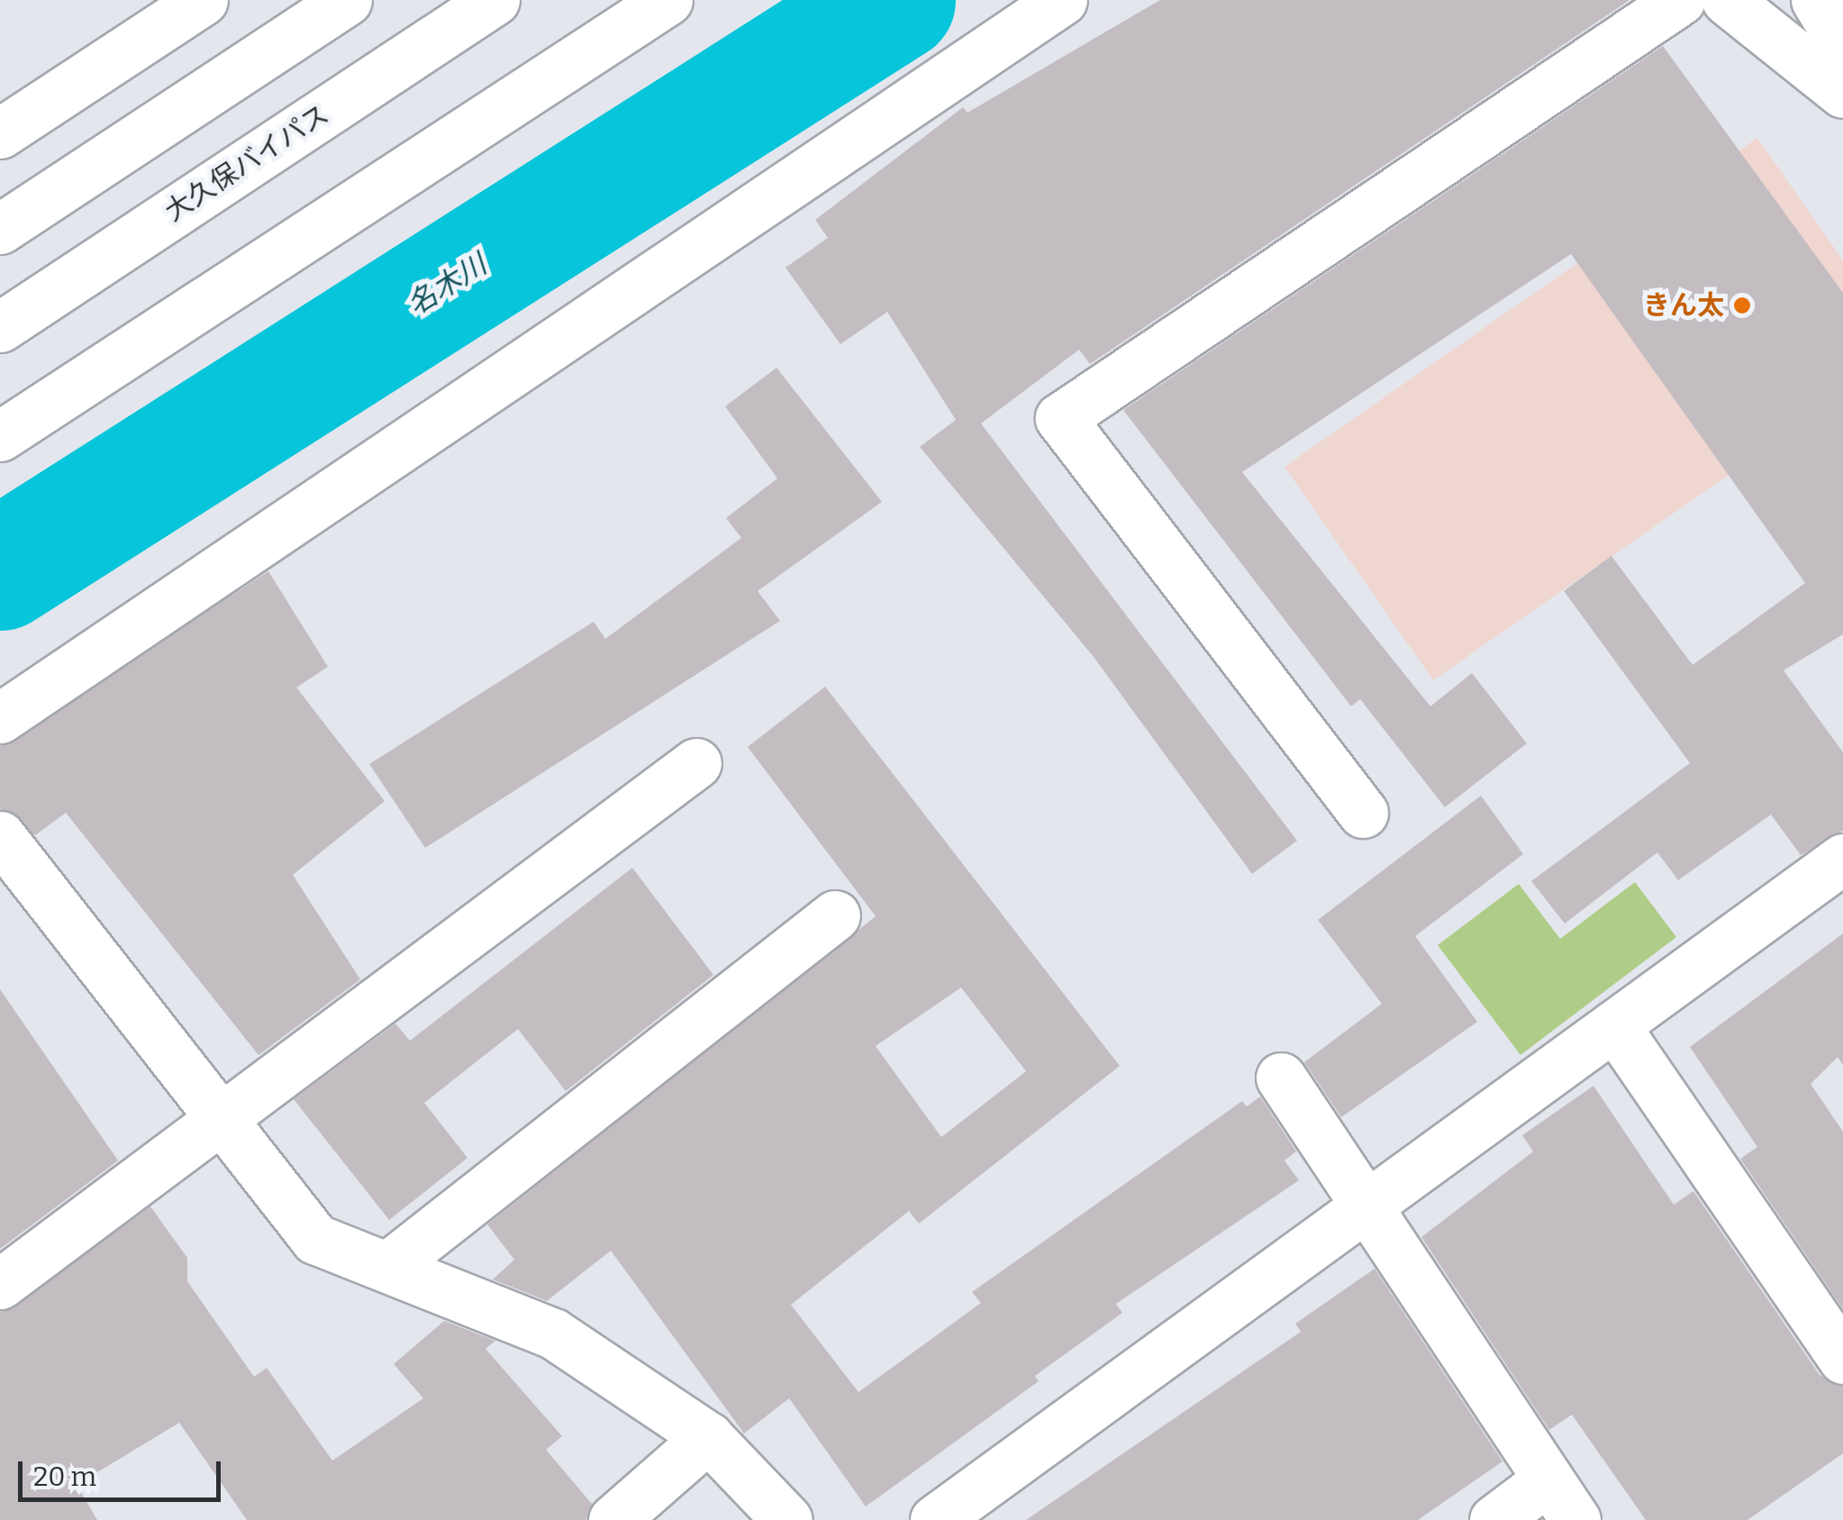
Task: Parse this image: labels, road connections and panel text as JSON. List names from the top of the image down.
{
  "streets": {
    "main road": ["大久保バイパス"]
  },
  "water": ["名木川"],
  "places": ["きん太"],
  "scale_bar": "20 m"
}
